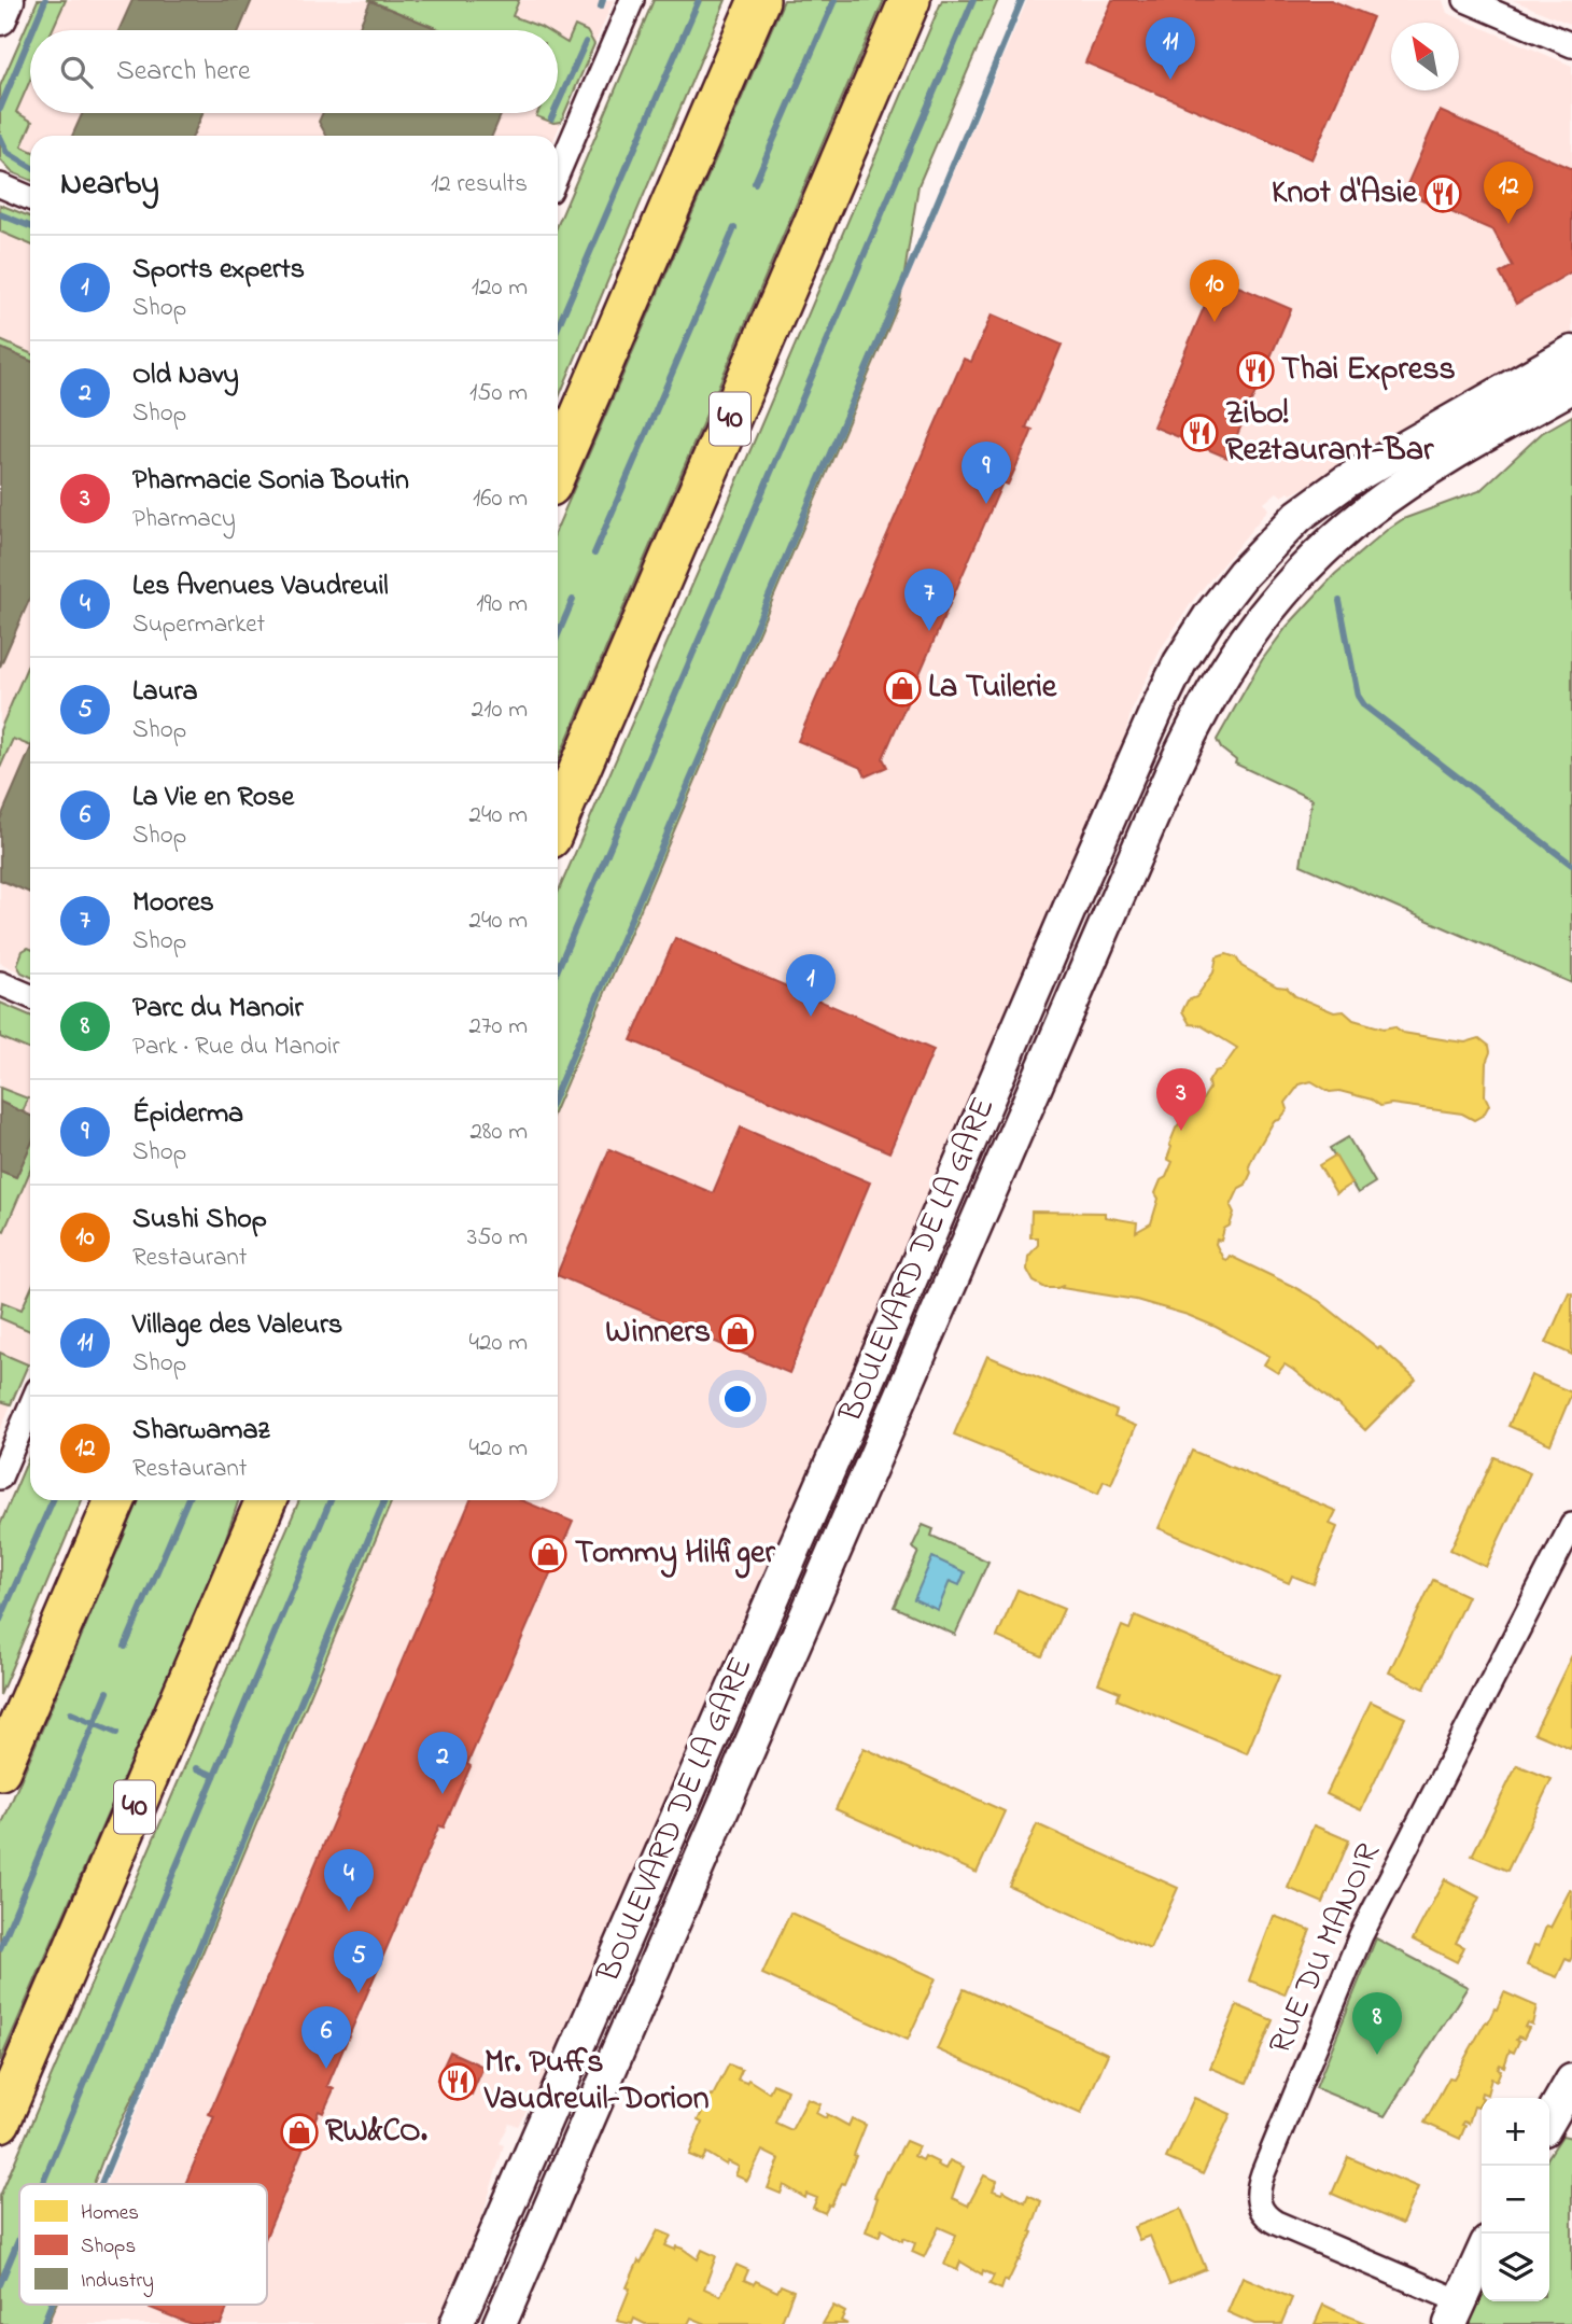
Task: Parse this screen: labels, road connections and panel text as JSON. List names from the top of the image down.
{
  "streets": {
    "highway": ["40"],
    "main road": ["BOULEVARD DE LA GARE"],
    "street": ["RUE DU MANOIR"]
  },
  "places": {
    "restaurant": [
      "Knot d'Asie",
      "Thai Express",
      "Zibo! Reztaurant-Bar",
      "Mr. Puffs Vaudreuil-Dorion"
    ],
    "shop": [
      "La Tuilerie",
      "Winners",
      "Tommy Hilfiger",
      "RW&CO."
    ]
  },
  "legend": ["Homes", "Shops", "Industry"],
  "north": "top left",
  "page": {
    "pins": [
      "11",
      "12",
      "10",
      "9",
      "7",
      "1",
      "3",
      "2",
      "4",
      "5",
      "8",
      "6"
    ],
    "search": "Search here",
    "heading": ["Nearby", "12 results"],
    "list": [
      {
        "mark": "1",
        "name": "Sports experts",
        "note": "Shop",
        "value": "120 m"
      },
      {
        "mark": "2",
        "name": "Old Navy",
        "note": "Shop",
        "value": "150 m"
      },
      {
        "mark": "3",
        "name": "Pharmacie Sonia Boutin",
        "note": "Pharmacy",
        "value": "160 m"
      },
      {
        "mark": "4",
        "name": "Les Avenues Vaudreuil",
        "note": "Supermarket",
        "value": "190 m"
      },
      {
        "mark": "5",
        "name": "Laura",
        "note": "Shop",
        "value": "210 m"
      },
      {
        "mark": "6",
        "name": "La Vie en Rose",
        "note": "Shop",
        "value": "240 m"
      },
      {
        "mark": "7",
        "name": "Moores",
        "note": "Shop",
        "value": "240 m"
      },
      {
        "mark": "8",
        "name": "Parc du Manoir",
        "note": "Park · Rue du Manoir",
        "value": "270 m"
      },
      {
        "mark": "9",
        "name": "Épiderma",
        "note": "Shop",
        "value": "280 m"
      },
      {
        "mark": "10",
        "name": "Sushi Shop",
        "note": "Restaurant",
        "value": "350 m"
      },
      {
        "mark": "11",
        "name": "Village des Valeurs",
        "note": "Shop",
        "value": "420 m"
      },
      {
        "mark": "12",
        "name": "Sharwamaz",
        "note": "Restaurant",
        "value": "420 m"
      }
    ],
    "map_buttons": ["+", "−"]
  }
}
